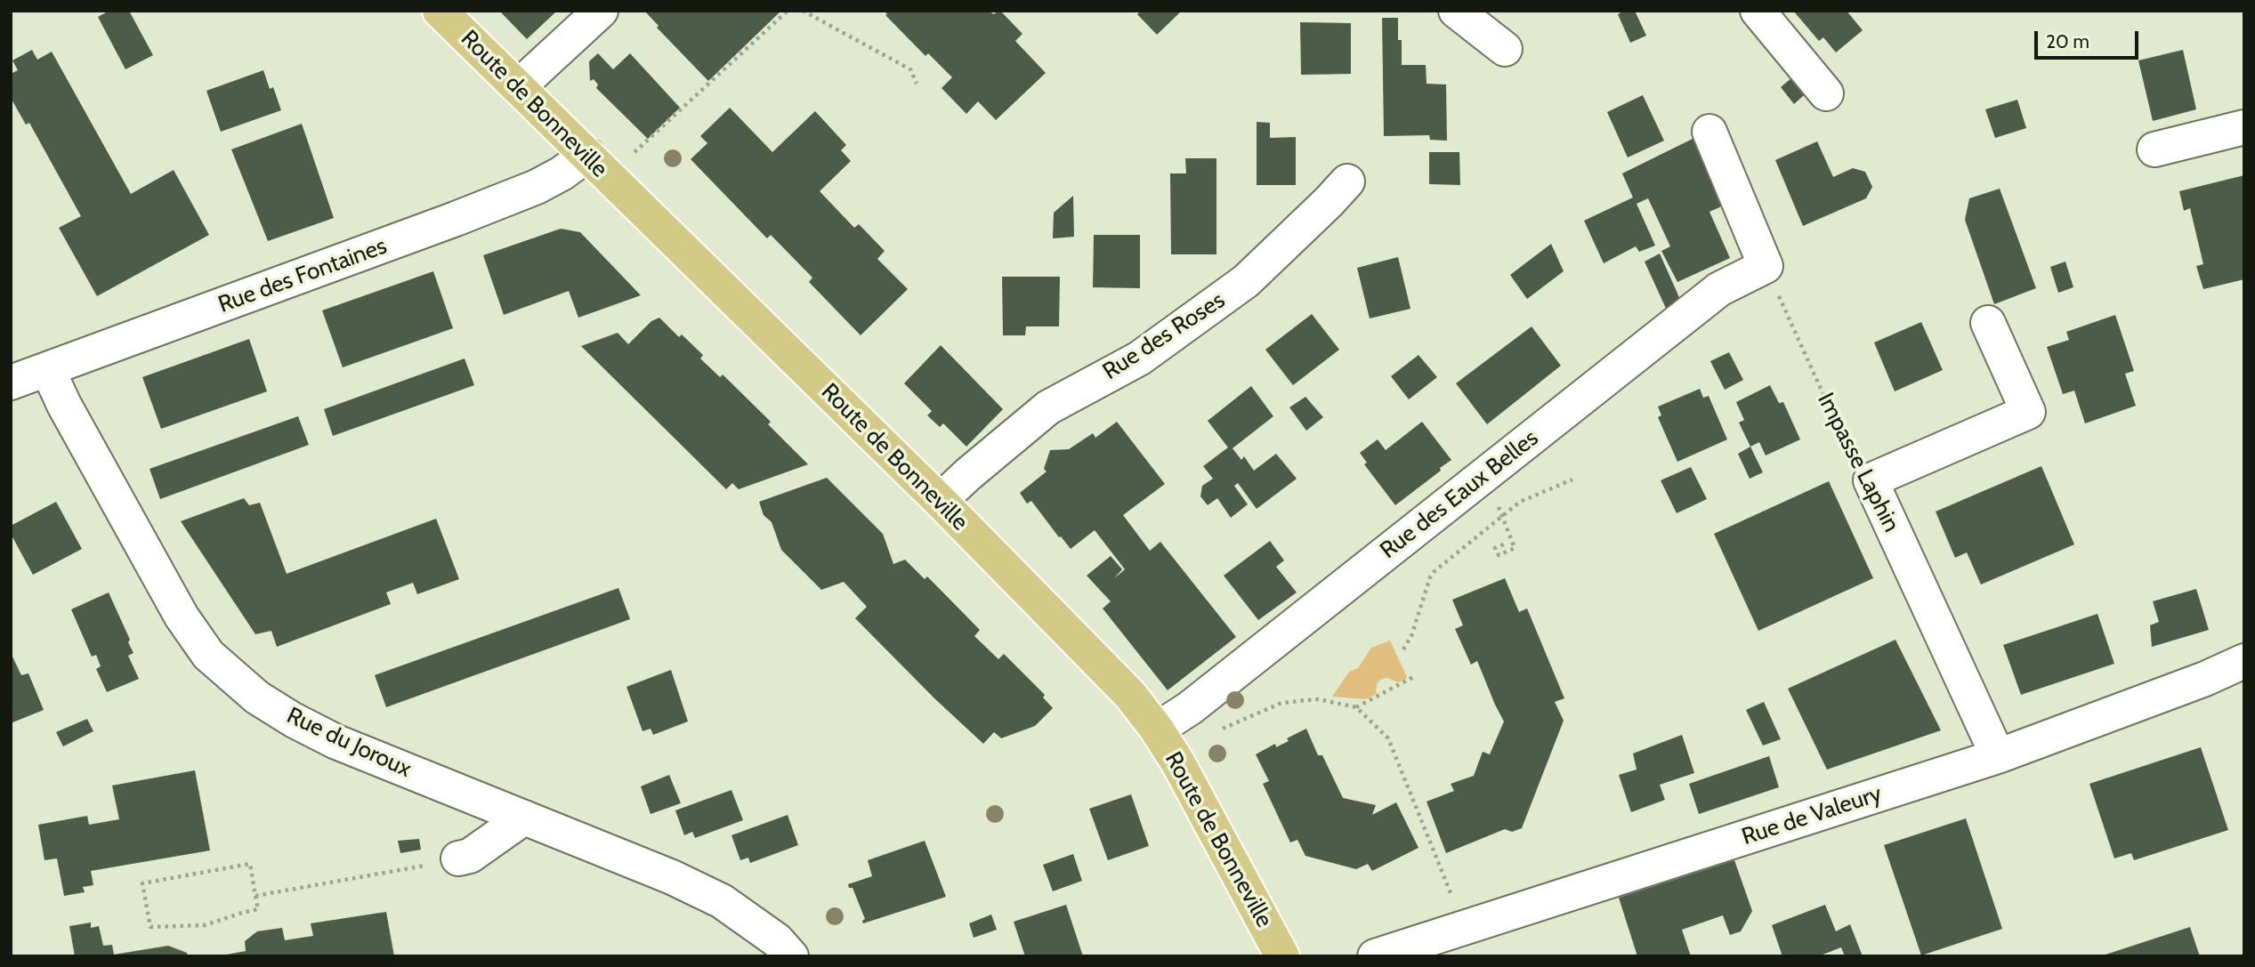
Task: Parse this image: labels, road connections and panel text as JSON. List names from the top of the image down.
{
  "streets": {
    "main road": ["Route de Bonneville"],
    "street": [
      "Rue des Fontaines",
      "Rue des Roses",
      "Impasse Laphin",
      "Rue des Eaux Belles",
      "Rue du Joroux",
      "Rue de Valeury"
    ]
  },
  "crossings": [
    ["Route de Bonneville", "Rue des Fontaines"],
    ["Route de Bonneville", "Rue des Roses"],
    ["Route de Bonneville", "Rue des Eaux Belles"],
    ["Rue des Fontaines", "Rue du Joroux"],
    ["Impasse Laphin", "Rue des Eaux Belles"],
    ["Impasse Laphin", "Rue de Valeury"]
  ],
  "scale_bar": "20 m"
}
